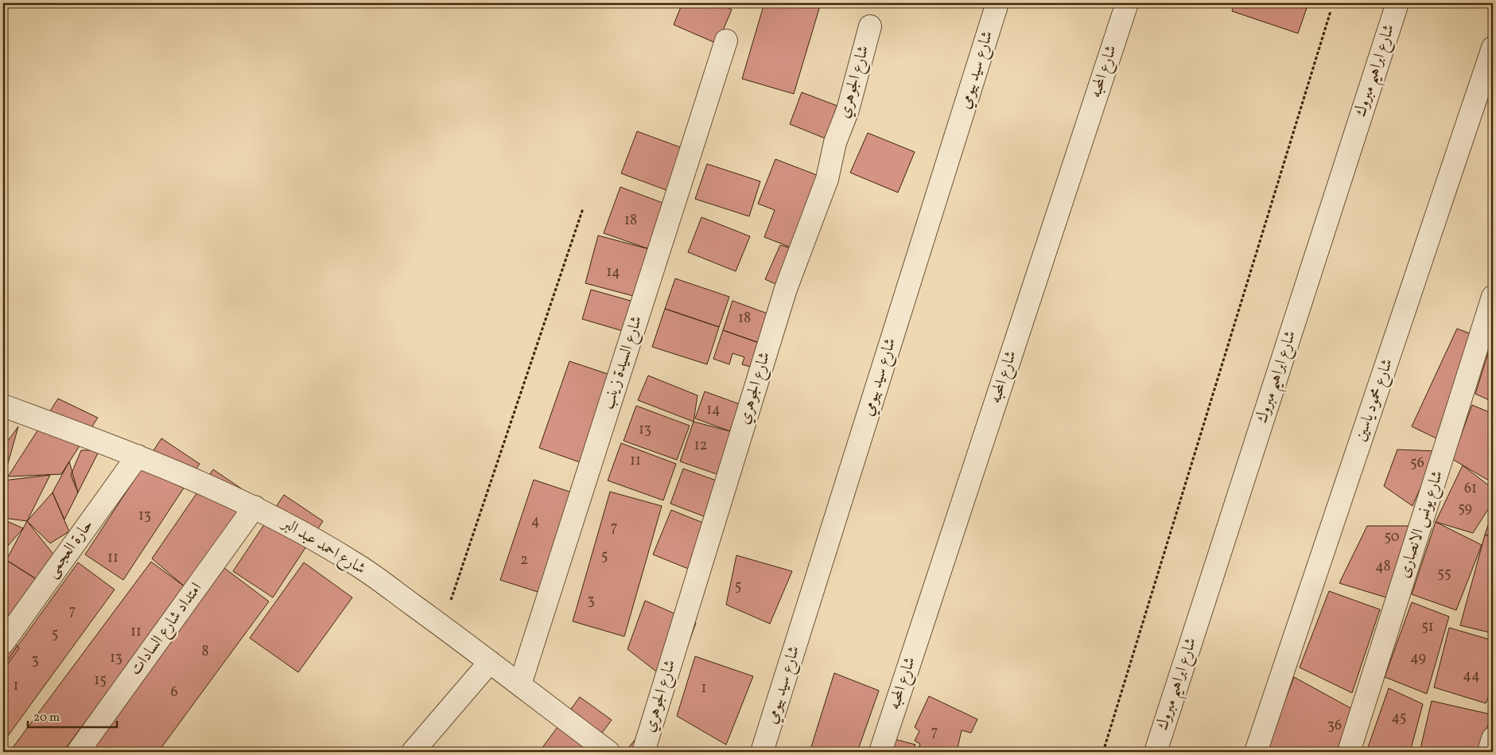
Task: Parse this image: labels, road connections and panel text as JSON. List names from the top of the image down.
{
  "streets": {
    "street": [
      "شارع سيد بيومي",
      "شارع ابراهيم مبروك",
      "شارع المحبه",
      "شارع الجوهري",
      "شارع السيدة زينب",
      "شارع محمود ياسين",
      "شارع يونس الانصارى",
      "شارع احمد عبد البر",
      "حارة العجمى",
      "امتداد شارع السادات"
    ]
  },
  "crossings": [
    ["شارع السيدة زينب", "شارع احمد عبد البر"],
    ["شارع احمد عبد البر", "حارة العجمى"],
    ["شارع احمد عبد البر", "امتداد شارع السادات"]
  ],
  "house_numbers": [
    "18",
    "14",
    "18",
    "14",
    "13",
    "12",
    "11",
    "56",
    "61",
    "59",
    "13",
    "4",
    "7",
    "50",
    "5",
    "11",
    "2",
    "48",
    "55",
    "5",
    "3",
    "7",
    "51",
    "11",
    "5",
    "8",
    "13",
    "49",
    "3",
    "44",
    "15",
    "1",
    "1",
    "6",
    "45",
    "36",
    "7"
  ],
  "scale_bar": "20 m"
}
